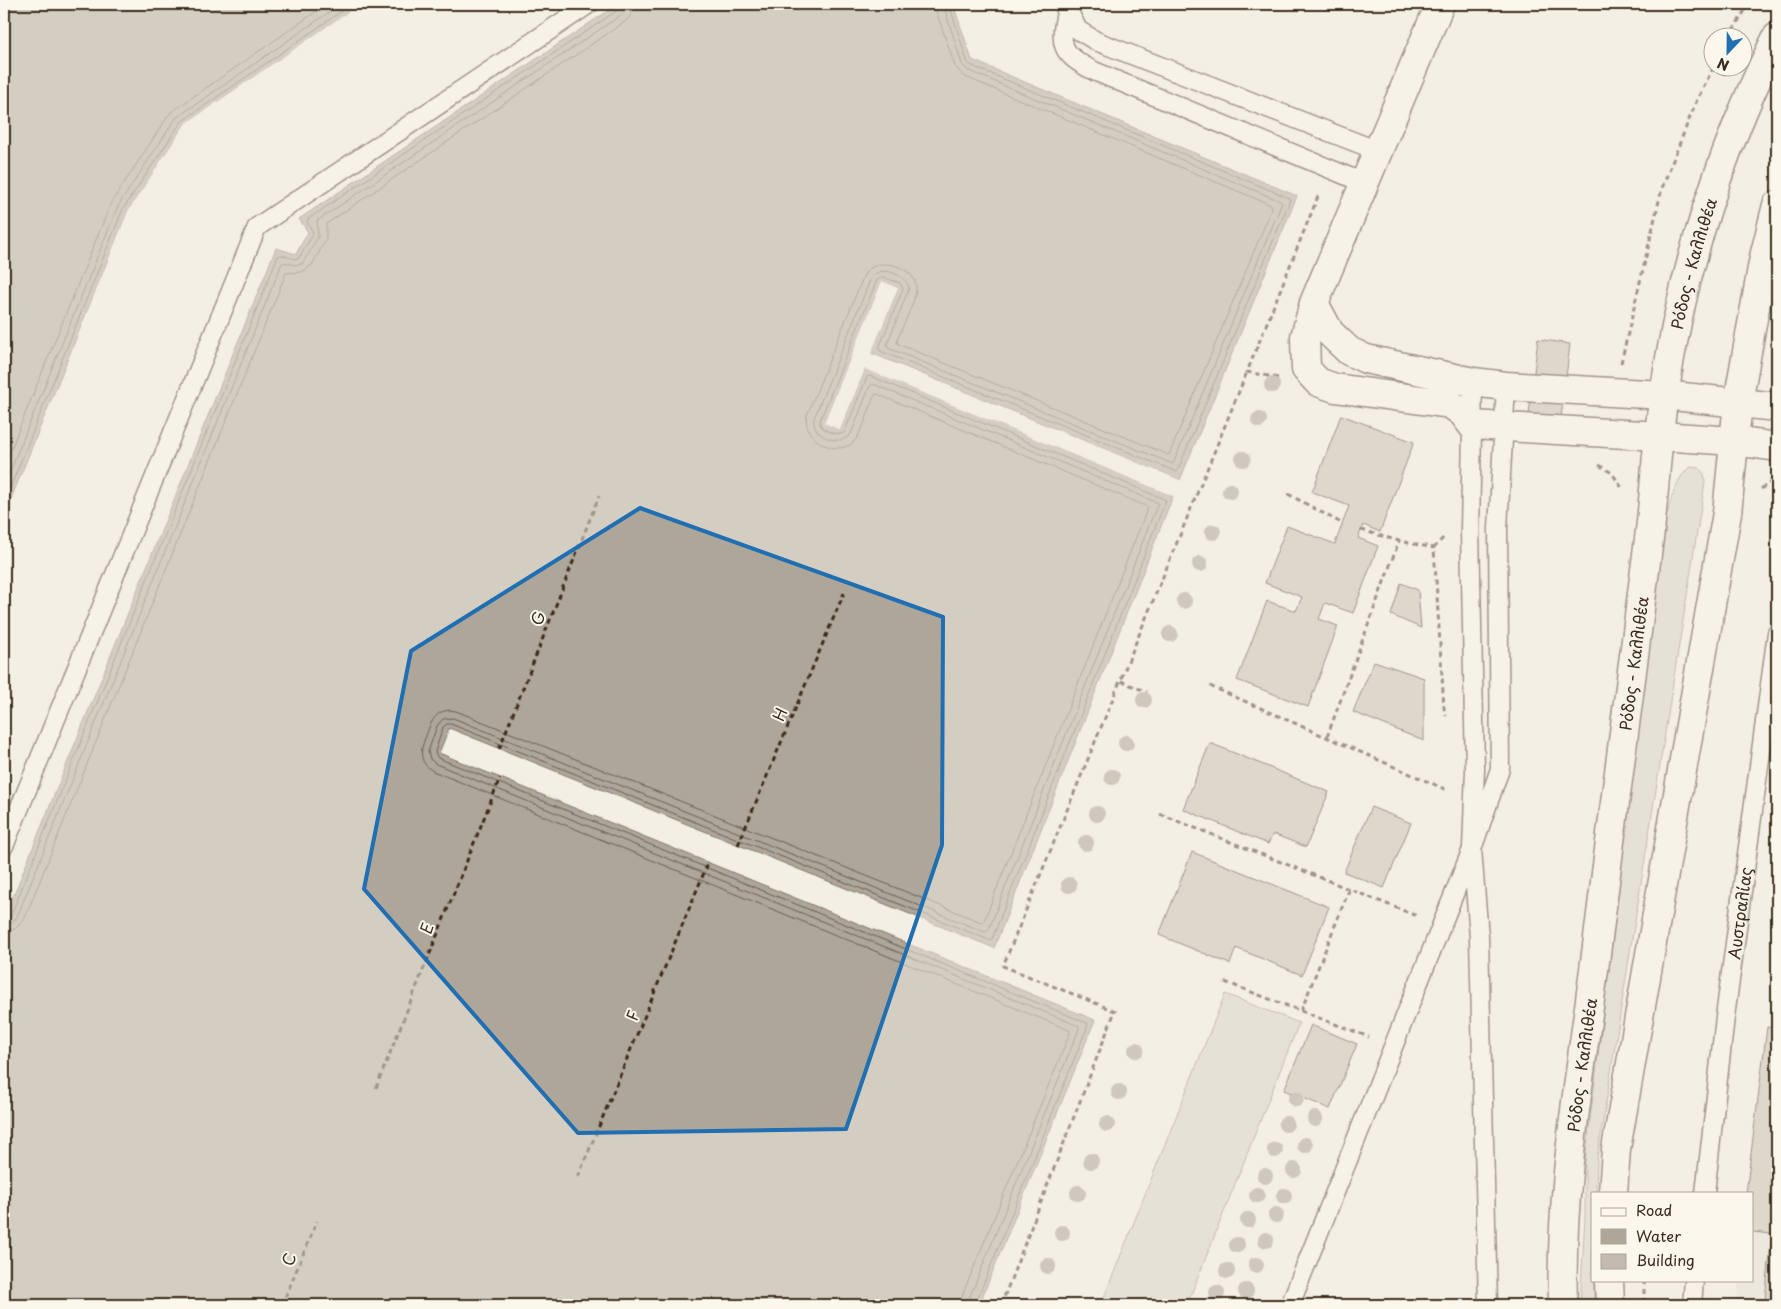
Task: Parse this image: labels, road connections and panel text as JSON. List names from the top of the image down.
{
  "streets": {
    "main road": ["Ρόδος - Καλλιθέα"],
    "lane": ["Αυστραλίας"],
    "path": [
      "G",
      "H",
      "E",
      "F",
      "C"
    ]
  },
  "legend": ["Road", "Water", "Building"],
  "north": "bottom"
}
